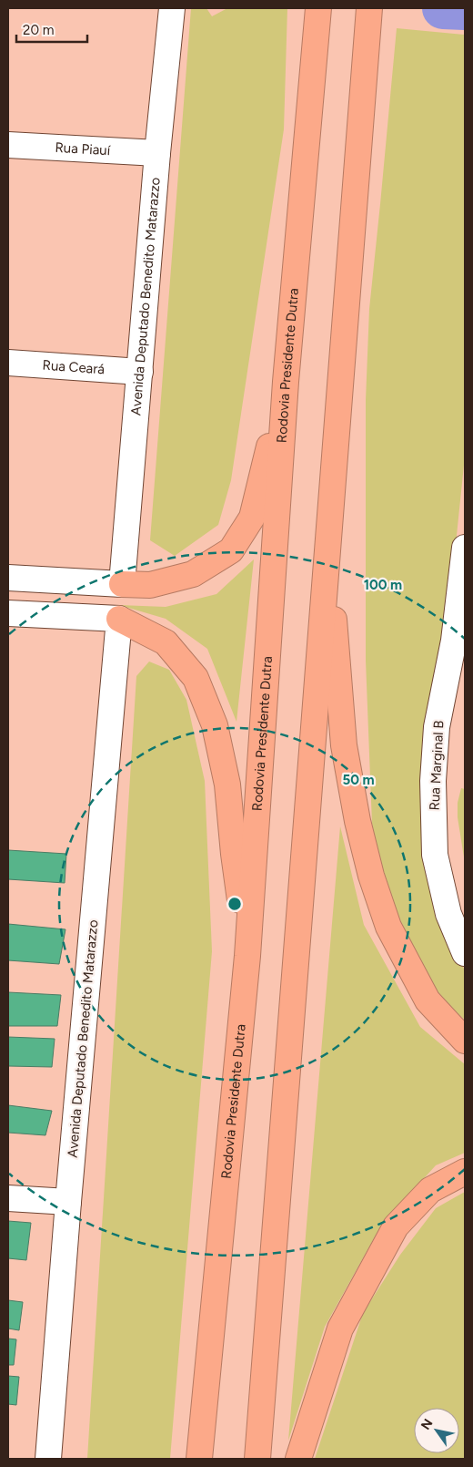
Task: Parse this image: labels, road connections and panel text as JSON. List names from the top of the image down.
{
  "streets": {
    "highway": ["Rodovia Presidente Dutra"],
    "street": [
      "Rua Piauí",
      "Avenida Deputado Benedito Matarazzo",
      "Rua Ceará",
      "Rua Marginal B"
    ]
  },
  "crossings": [
    ["Rua Piauí", "Avenida Deputado Benedito Matarazzo"],
    ["Avenida Deputado Benedito Matarazzo", "Rua Ceará"]
  ],
  "scale_bar": "20 m",
  "north": "top left",
  "rings": ["100 m", "50 m"]
}
